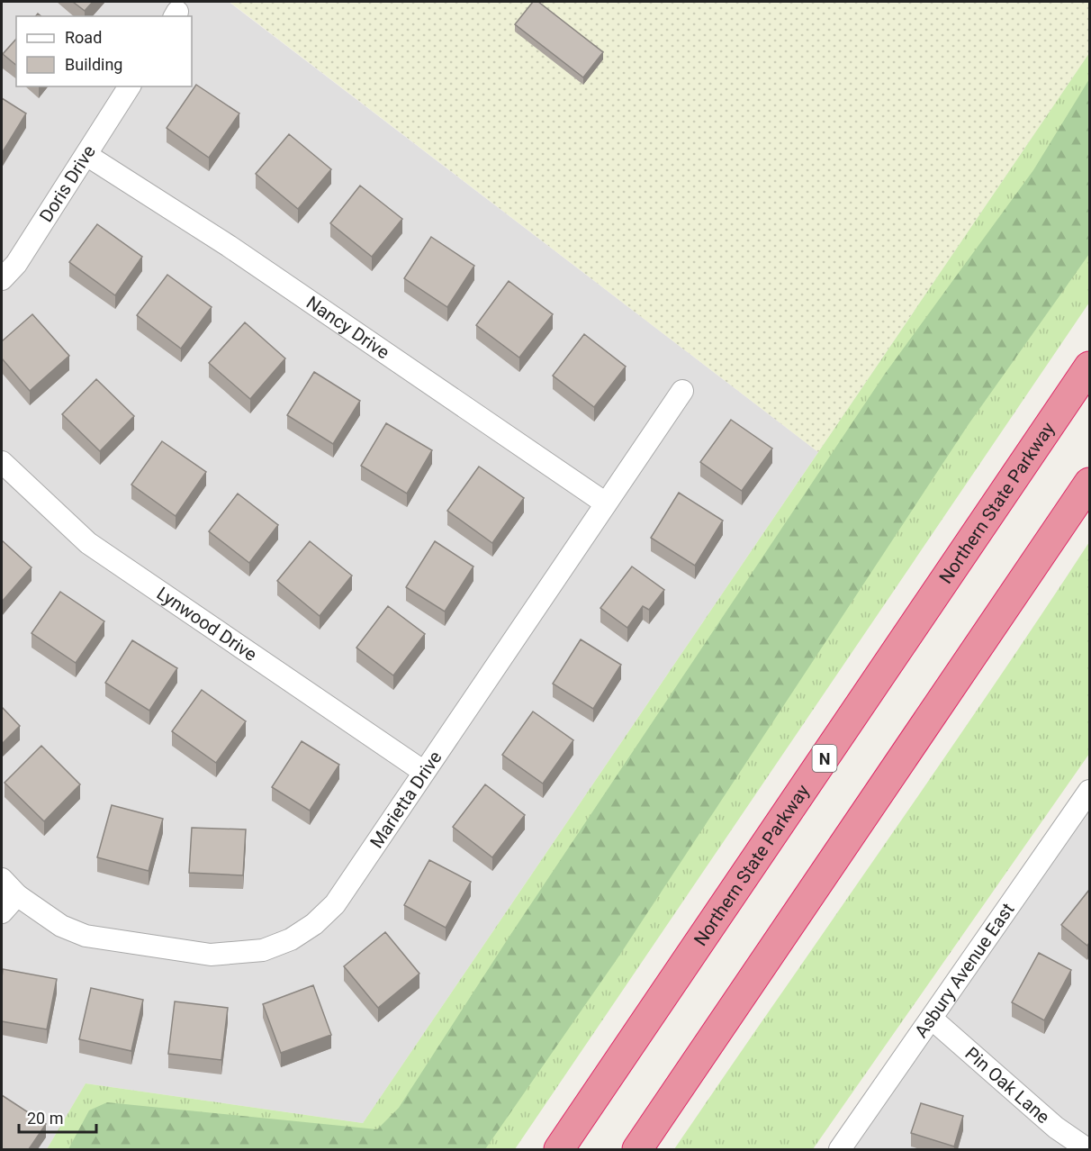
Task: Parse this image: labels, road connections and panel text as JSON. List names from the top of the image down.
{
  "streets": {
    "highway": ["Northern State Parkway", "N"],
    "street": [
      "Doris Drive",
      "Nancy Drive",
      "Lynwood Drive",
      "Marietta Drive",
      "Asbury Avenue East",
      "Pin Oak Lane"
    ]
  },
  "crossings": [
    ["Doris Drive", "Nancy Drive"],
    ["Nancy Drive", "Marietta Drive"],
    ["Lynwood Drive", "Marietta Drive"],
    ["Asbury Avenue East", "Pin Oak Lane"]
  ],
  "legend": ["Road", "Building"],
  "scale_bar": "20 m"
}
